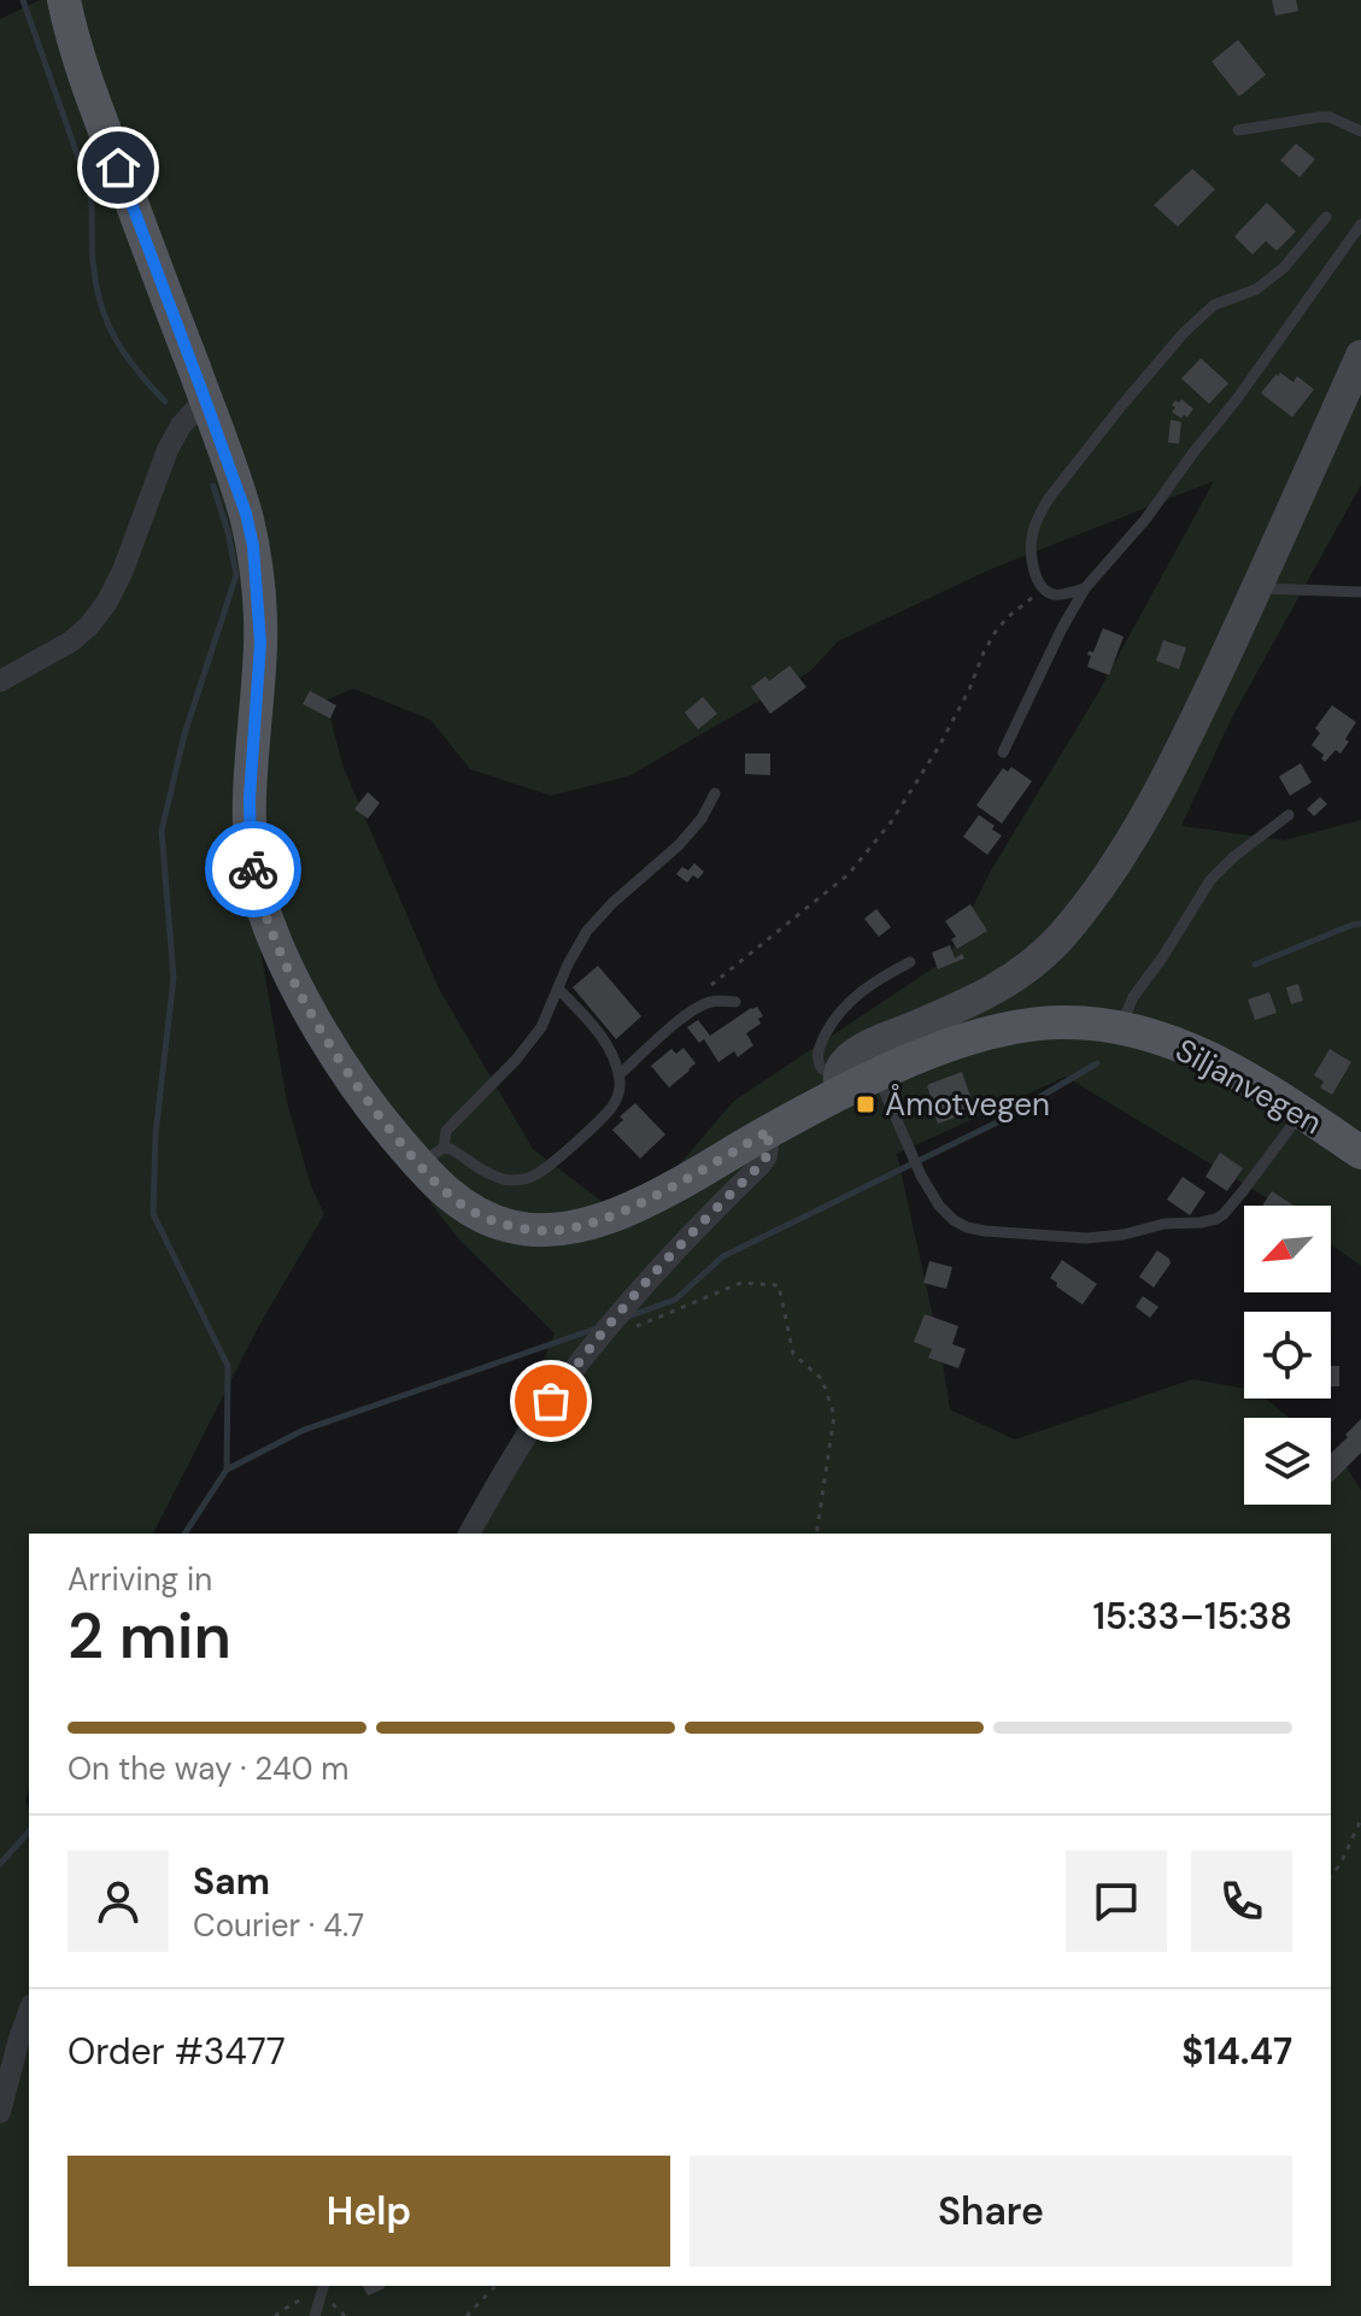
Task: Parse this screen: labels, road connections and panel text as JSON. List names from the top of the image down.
{
  "streets": {
    "main road": ["Siljanvegen"]
  },
  "places": {
    "transit": ["Åmotvegen"]
  },
  "north": "bottom left",
  "page": {
    "heading": ["2 min", "Arriving in", "15:33–15:38"],
    "panel": [
      "Sam",
      "Courier · 4.7",
      "Order #3477",
      "$14.47"
    ],
    "bar": "On the way · 240 m",
    "buttons": ["Help", "Share"]
  }
}
